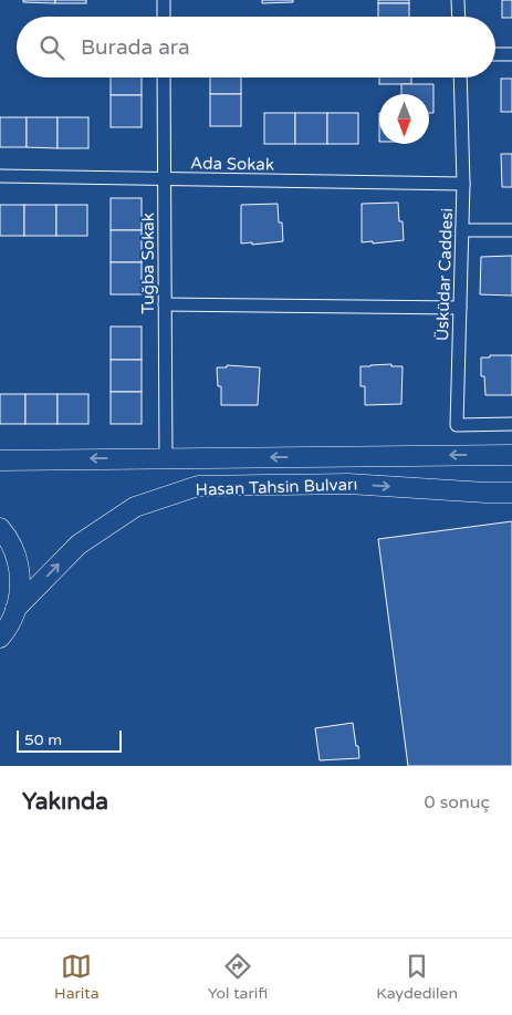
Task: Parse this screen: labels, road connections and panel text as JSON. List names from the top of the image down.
{
  "streets": {
    "main road": ["Hasan Tahsin Bulvarı"],
    "street": ["Ada Sokak", "Tuğba Sokak", "Üsküdar Caddesi"]
  },
  "crossings": [
    ["Ada Sokak", "Tuğba Sokak"],
    ["Ada Sokak", "Üsküdar Caddesi"],
    ["Tuğba Sokak", "Hasan Tahsin Bulvarı"]
  ],
  "scale_bar": "50 m",
  "north": "bottom",
  "page": {
    "search": "Burada ara",
    "scale": "50 m",
    "heading": ["Yakında", "0 sonuç"],
    "nav": ["Harita", "Yol tarifi", "Kaydedilen"]
  }
}
